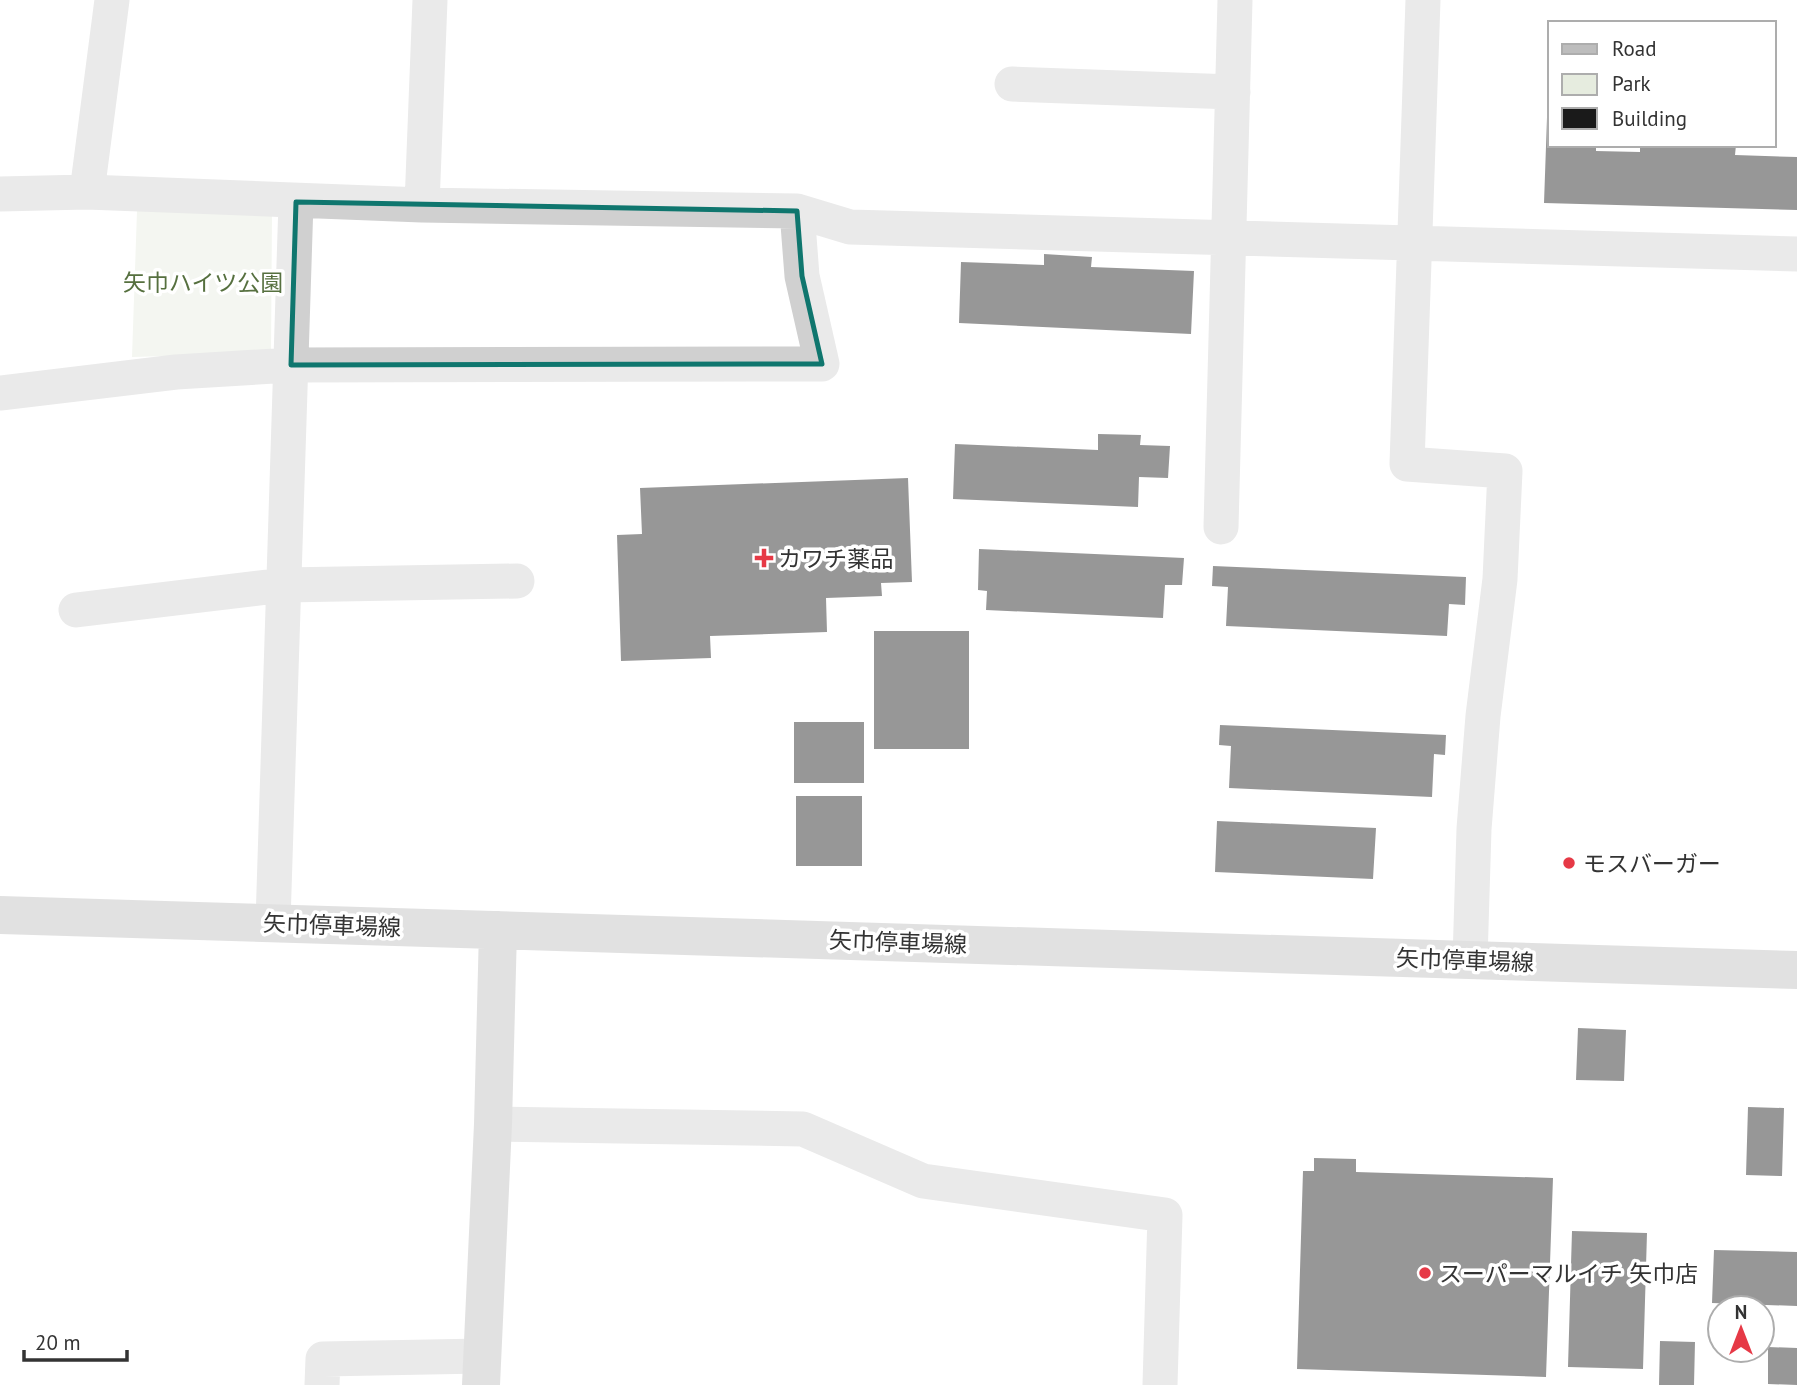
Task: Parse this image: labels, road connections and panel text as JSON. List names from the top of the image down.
{
  "streets": {
    "main road": ["矢巾停車場線"]
  },
  "parks": ["矢巾ハイツ公園"],
  "places": {
    "health": ["カワチ薬品"],
    "other": ["モスバーガー", "スーパーマルイチ 矢巾店"]
  },
  "legend": ["Road", "Park", "Building"],
  "scale_bar": "20 m",
  "north": "top"
}
